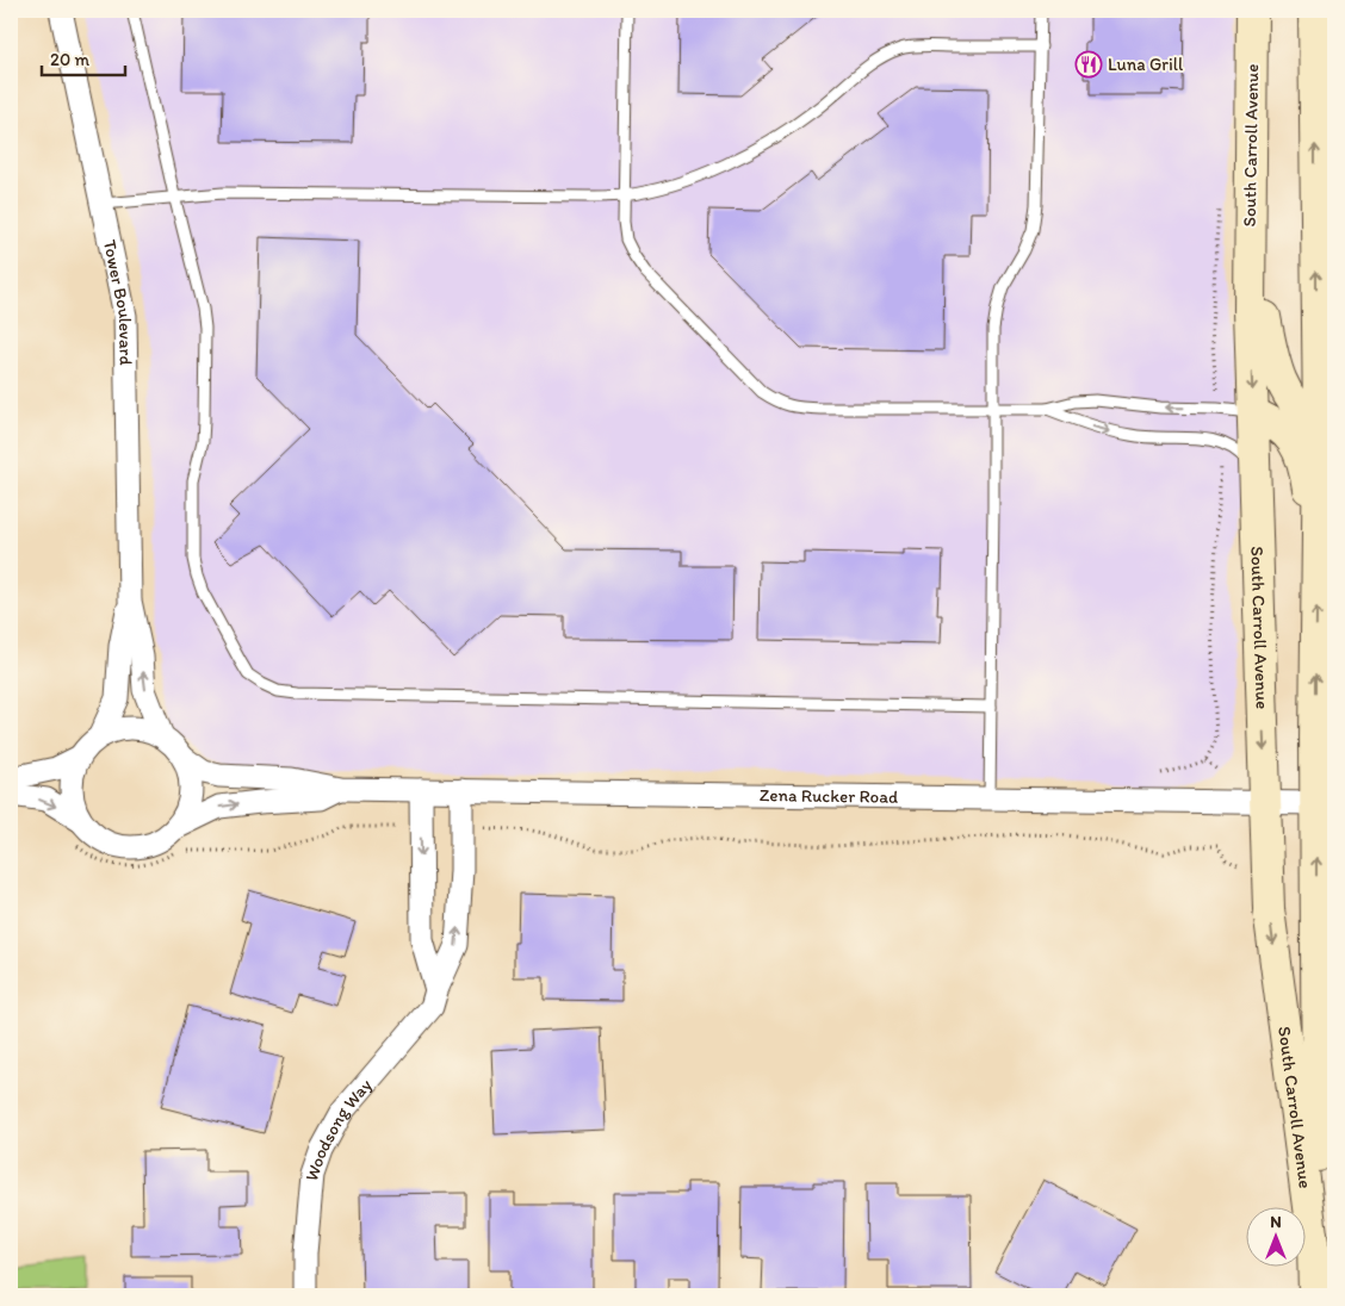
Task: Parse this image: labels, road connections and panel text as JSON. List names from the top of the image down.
{
  "streets": {
    "main road": ["South Carroll Avenue"],
    "street": ["Tower Boulevard", "Zena Rucker Road", "Woodsong Way"]
  },
  "crossings": [
    ["South Carroll Avenue", "Zena Rucker Road"],
    ["Tower Boulevard", "Zena Rucker Road"],
    ["Zena Rucker Road", "Woodsong Way"]
  ],
  "places": {
    "restaurant": ["Luna Grill"]
  },
  "scale_bar": "20 m",
  "north": "top"
}
